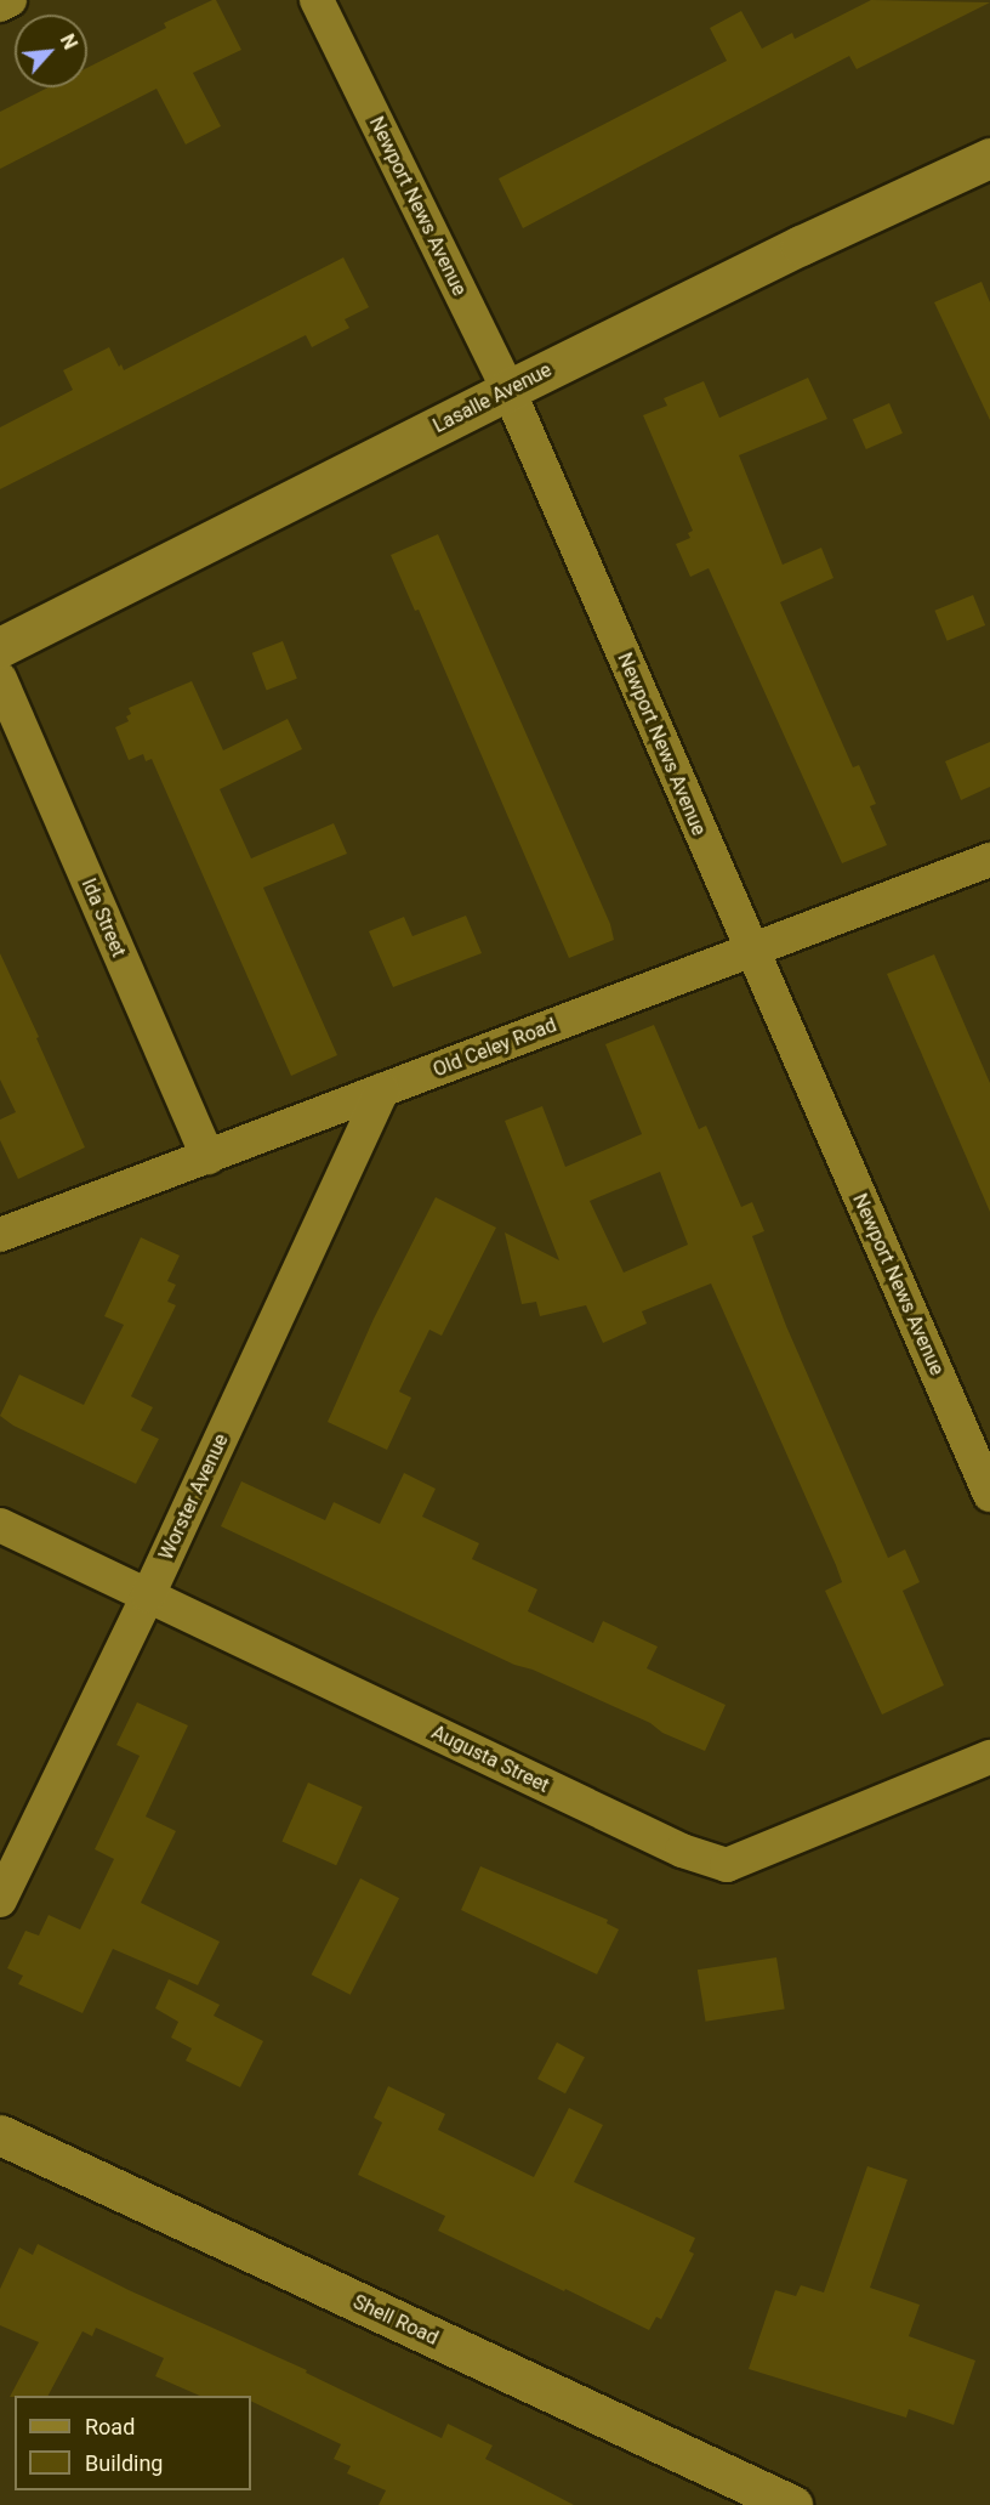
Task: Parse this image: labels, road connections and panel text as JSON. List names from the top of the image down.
{
  "streets": {
    "main road": ["Lasalle Avenue", "Shell Road"],
    "street": [
      "Newport News Avenue",
      "Ida Street",
      "Old Celey Road",
      "Worster Avenue",
      "Augusta Street"
    ]
  },
  "crossings": [
    ["Newport News Avenue", "Lasalle Avenue"],
    ["Newport News Avenue", "Old Celey Road"],
    ["Ida Street", "Old Celey Road"],
    ["Old Celey Road", "Worster Avenue"],
    ["Worster Avenue", "Augusta Street"]
  ],
  "legend": ["Road", "Building"],
  "north": "top right"
}
